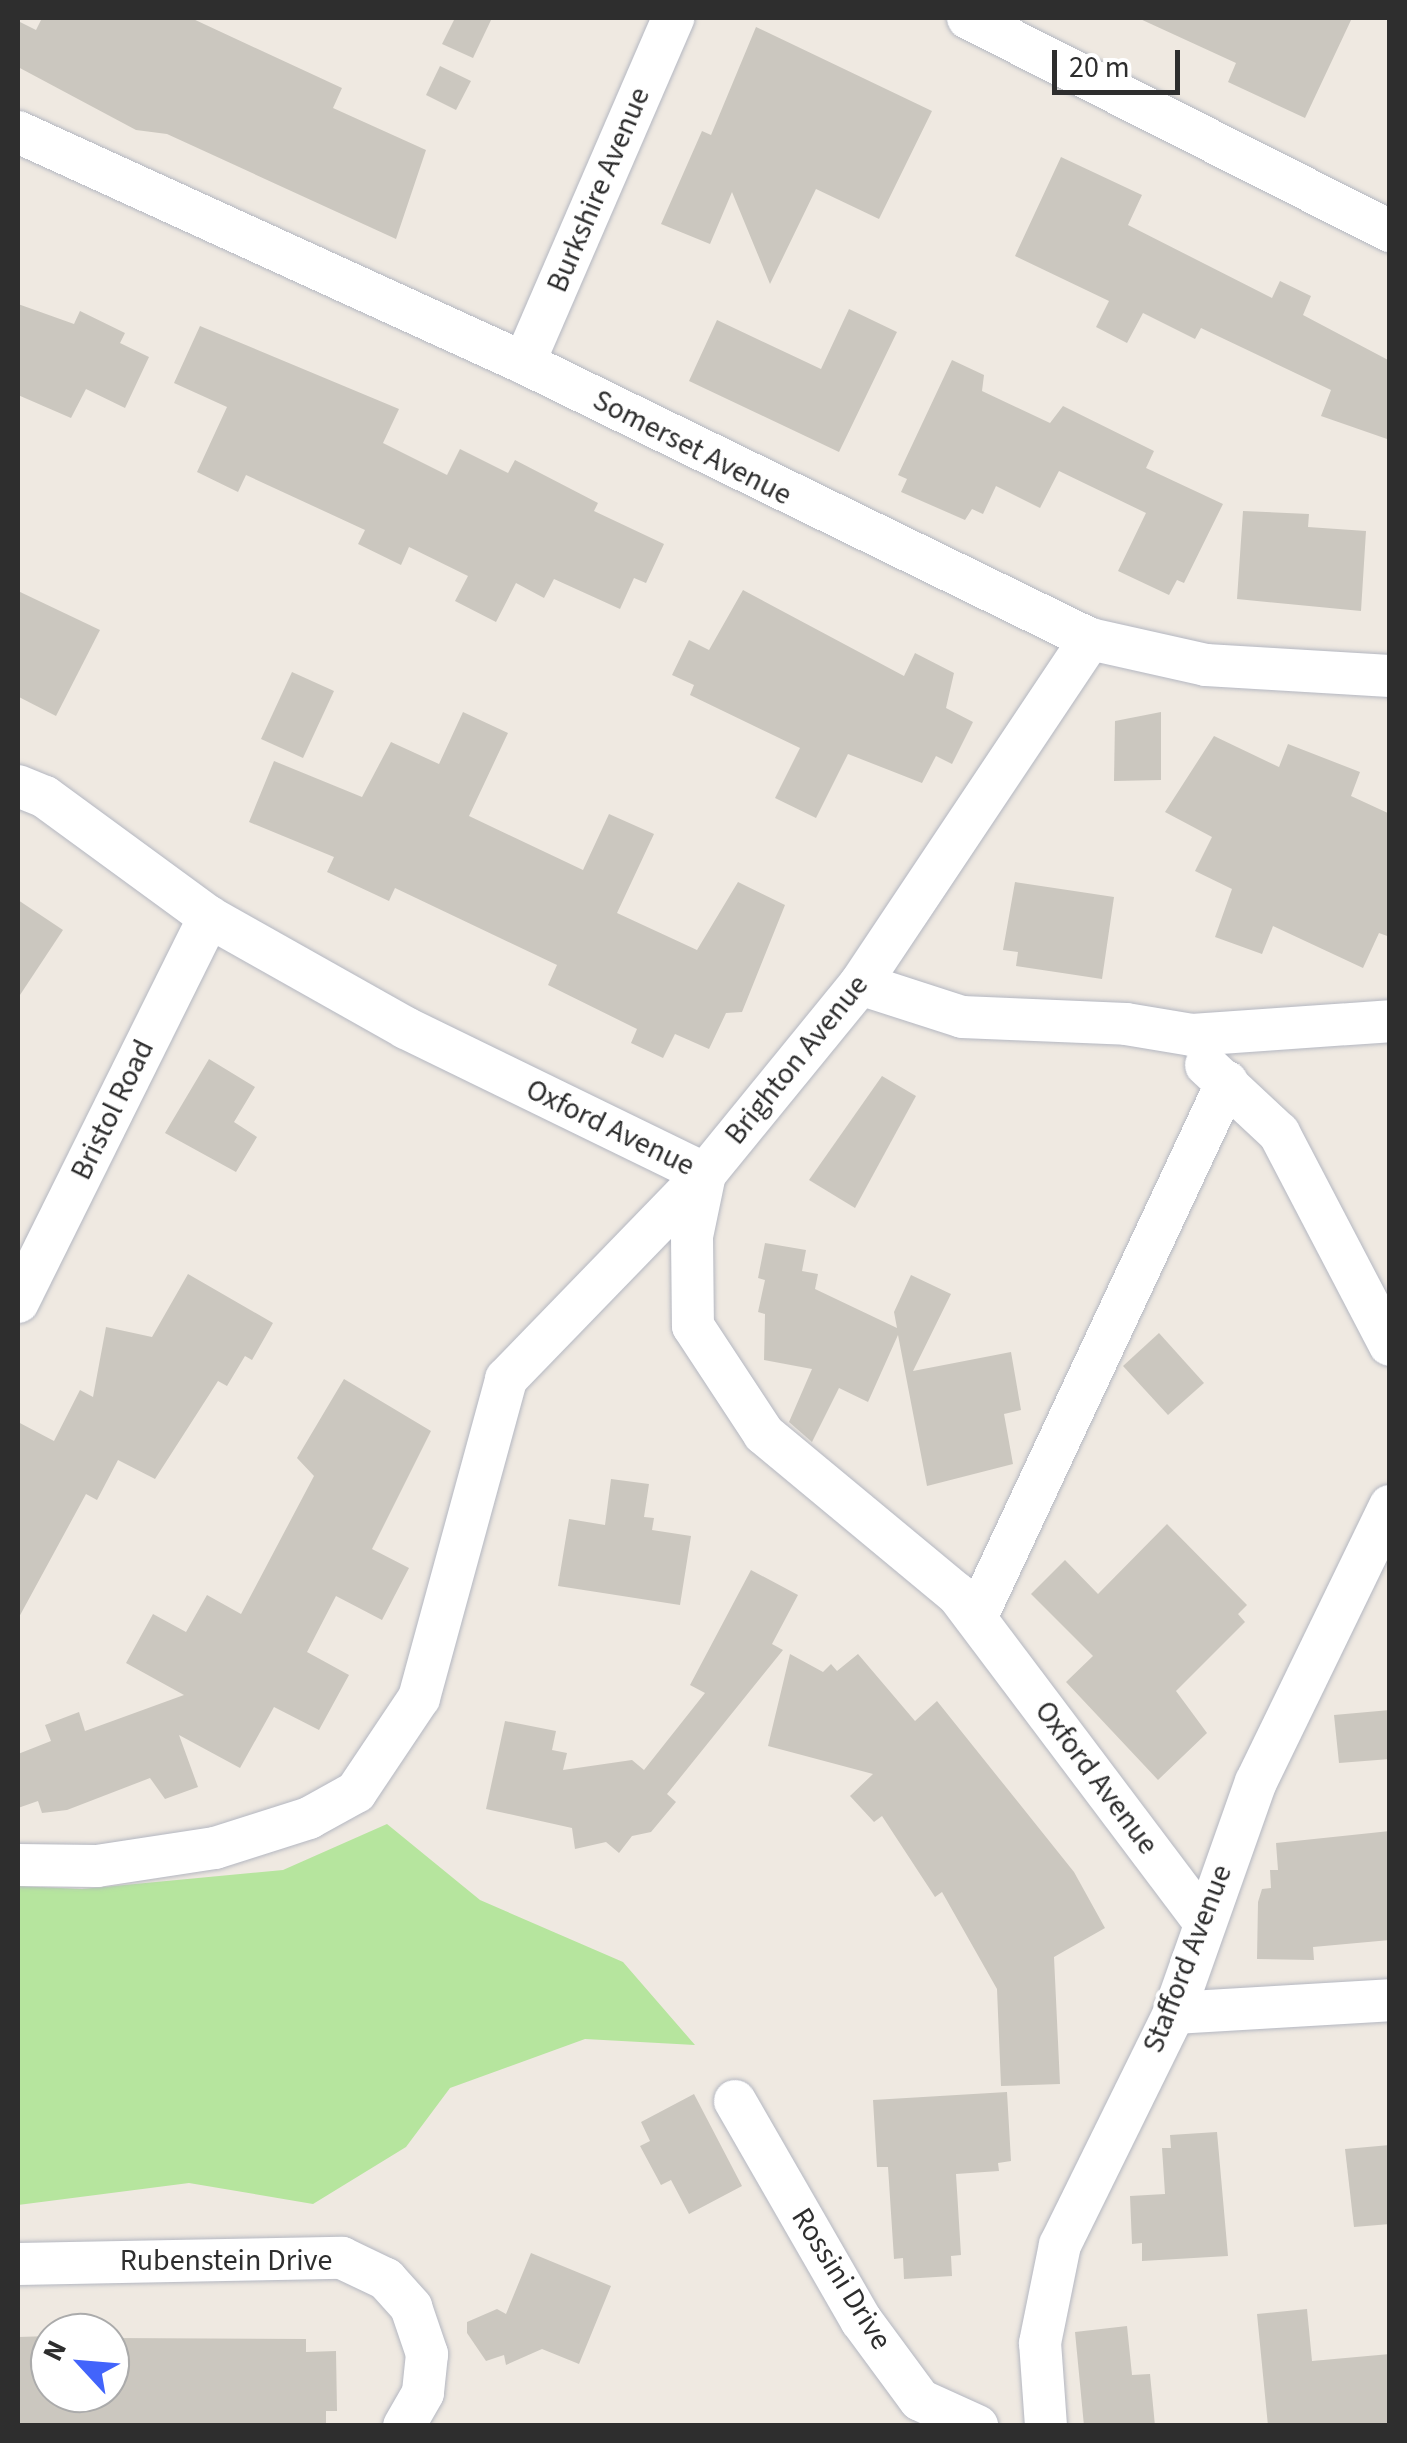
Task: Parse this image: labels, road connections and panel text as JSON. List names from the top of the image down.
{
  "streets": {
    "street": [
      "Burkshire Avenue",
      "Somerset Avenue",
      "Brighton Avenue",
      "Bristol Road",
      "Oxford Avenue",
      "Stafford Avenue",
      "Rubenstein Drive",
      "Rossini Drive"
    ]
  },
  "crossings": [
    ["Burkshire Avenue", "Somerset Avenue"],
    ["Somerset Avenue", "Brighton Avenue"],
    ["Brighton Avenue", "Oxford Avenue"],
    ["Bristol Road", "Oxford Avenue"],
    ["Oxford Avenue", "Stafford Avenue"]
  ],
  "scale_bar": "20 m",
  "north": "top left"
}
